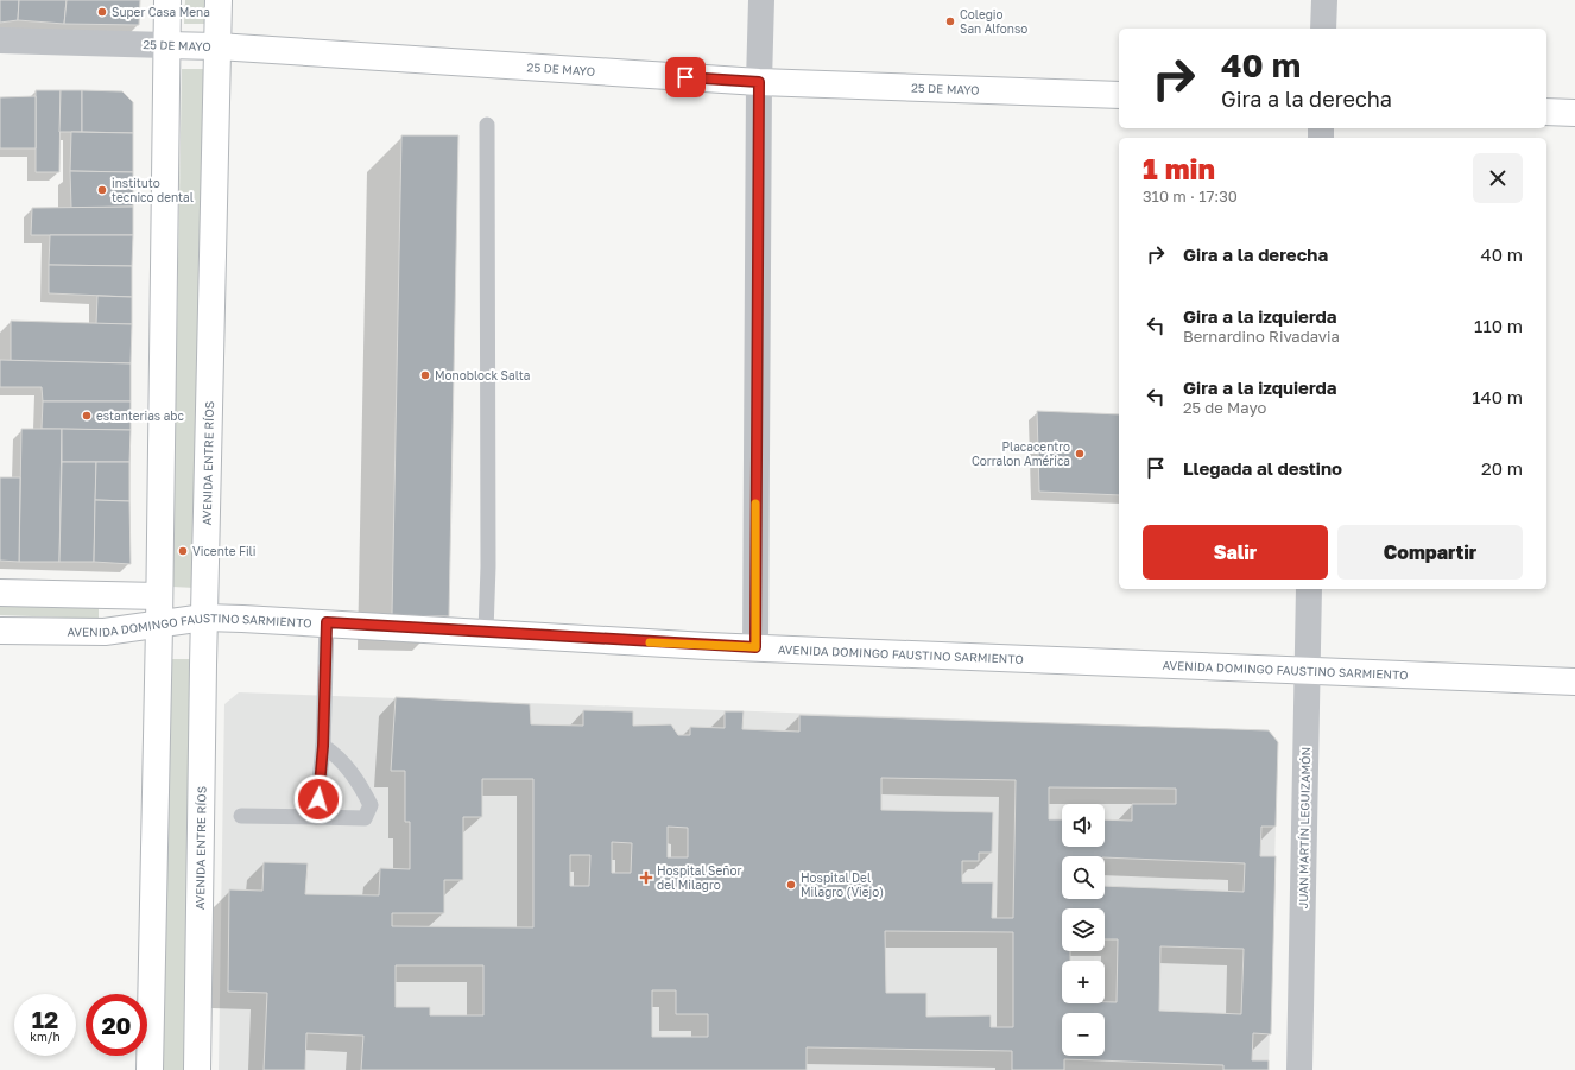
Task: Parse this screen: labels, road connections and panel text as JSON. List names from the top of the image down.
{
  "streets": {
    "main road": ["25 DE MAYO", "AVENIDA ENTRE RÍOS", "AVENIDA DOMINGO FAUSTINO SARMIENTO"],
    "street": ["JUAN MARTÍN LEGUIZAMÓN"]
  },
  "crossings": [
    ["25 DE MAYO", "AVENIDA ENTRE RÍOS"],
    ["AVENIDA ENTRE RÍOS", "AVENIDA DOMINGO FAUSTINO SARMIENTO"],
    ["AVENIDA DOMINGO FAUSTINO SARMIENTO", "JUAN MARTÍN LEGUIZAMÓN"]
  ],
  "places": {
    "other": [
      "Super Casa Mena",
      "Colegio San Alfonso",
      "instituto tecnico dental",
      "Monoblock Salta",
      "estanterias abc",
      "Placacentro Corralon América",
      "Vicente Fili",
      "Hospital Del Milagro (Viejo)"
    ],
    "health": ["Hospital Señor del Milagro"]
  },
  "page": {
    "turn": ["40 m", "Gira a la derecha"],
    "heading": ["1 min", "310 m · 17:30"],
    "list": [
      {
        "name": "Gira a la derecha",
        "value": "40 m"
      },
      {
        "name": "Gira a la izquierda",
        "note": "Bernardino Rivadavia",
        "value": "110 m"
      },
      {
        "name": "Gira a la izquierda",
        "note": "25 de Mayo",
        "value": "140 m"
      },
      {
        "name": "Llegada al destino",
        "value": "20 m"
      }
    ],
    "buttons": ["Salir", "Compartir"],
    "map_buttons": ["+", "−"],
    "speed": "12 km/h",
    "limit": "20"
  }
}
